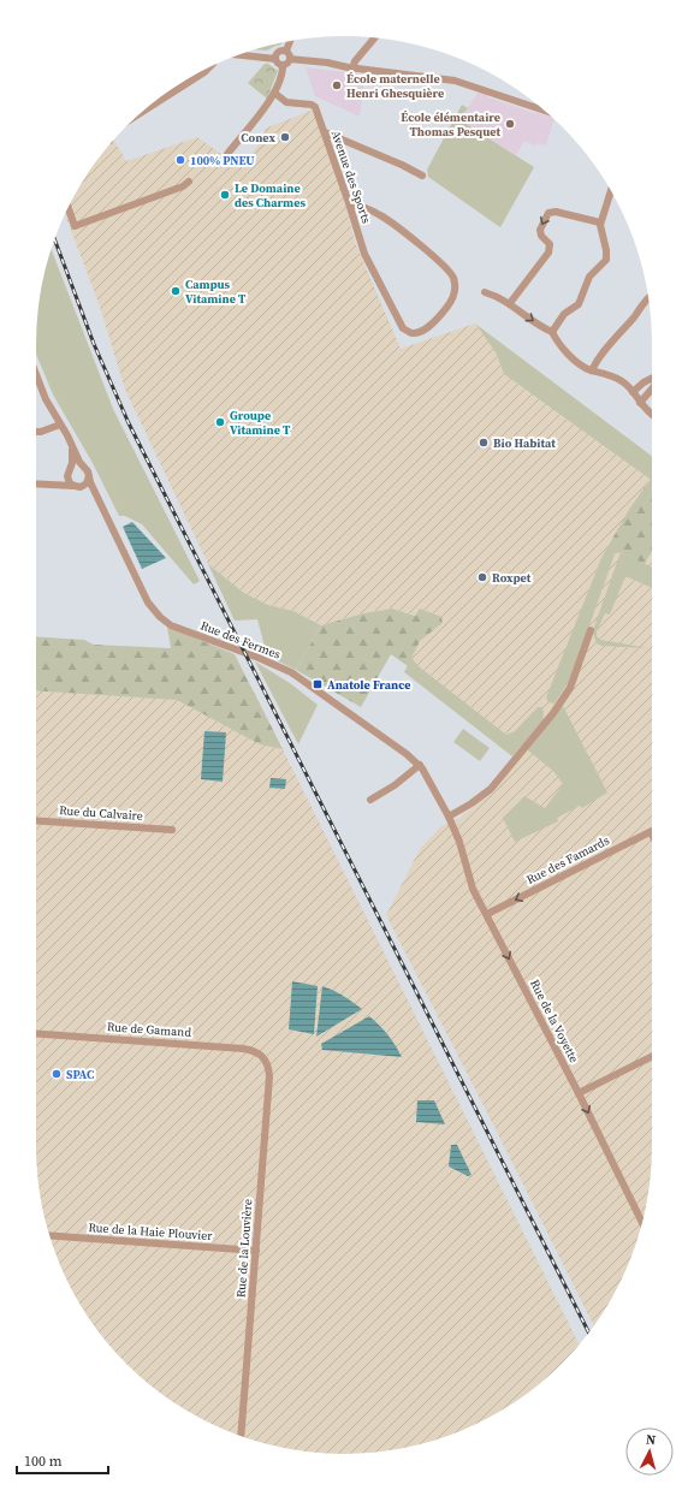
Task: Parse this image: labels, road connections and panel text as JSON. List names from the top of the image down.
{
  "streets": {
    "street": [
      "Avenue des Sports",
      "Rue des Fermes",
      "Rue du Calvaire",
      "Rue des Famards",
      "Rue de la Voyette",
      "Rue de Gamand",
      "Rue de la Haie Plouvier",
      "Rue de la Louvière"
    ]
  },
  "crossings": [
    ["Rue des Fermes", "Rue de la Voyette"],
    ["Rue des Famards", "Rue de la Voyette"],
    ["Rue de Gamand", "Rue de la Louvière"],
    ["Rue de la Haie Plouvier", "Rue de la Louvière"]
  ],
  "one_way": ["Rue des Famards", "Rue de la Voyette"],
  "places": {
    "other": [
      "École maternelle Henri Ghesquière",
      "École élémentaire Thomas Pesquet",
      "Conex",
      "100% PNEU",
      "Le Domaine des Charmes",
      "Campus Vitamine T",
      "Groupe Vitamine T",
      "Bio Habitat",
      "Roxpet",
      "SPAC"
    ],
    "transit": ["Anatole France"]
  },
  "scale_bar": "100 m",
  "north": "top"
}
